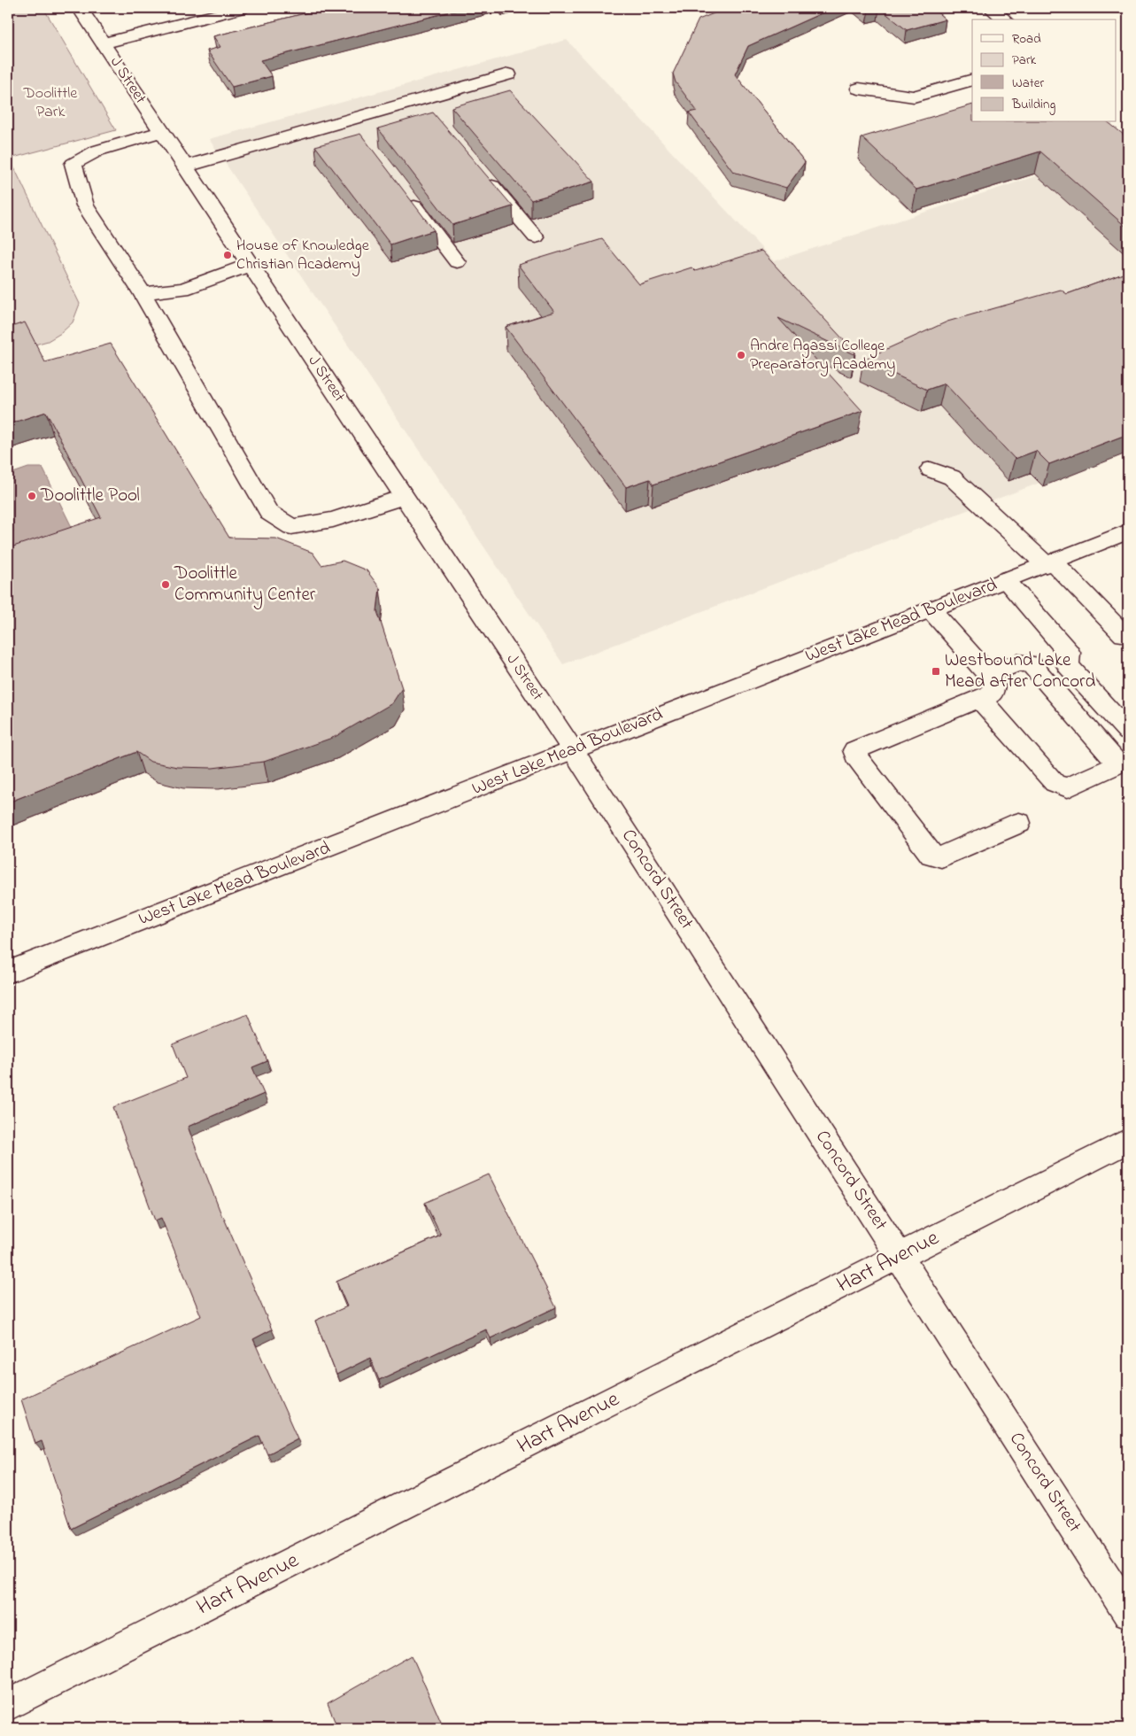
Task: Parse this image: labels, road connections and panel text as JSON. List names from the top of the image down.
{
  "streets": {
    "street": [
      "J Street",
      "West Lake Mead Boulevard",
      "Concord Street",
      "Hart Avenue"
    ]
  },
  "crossings": [
    ["J Street", "West Lake Mead Boulevard"],
    ["J Street", "Concord Street"],
    ["West Lake Mead Boulevard", "Concord Street"],
    ["Concord Street", "Hart Avenue"]
  ],
  "parks": ["Doolittle Park"],
  "places": {
    "other": [
      "House of Knowledge Christian Academy",
      "Andre Agassi College Preparatory Academy",
      "Doolittle Pool",
      "Doolittle Community Center"
    ],
    "transit": ["Westbound Lake Mead after Concord"]
  },
  "legend": [
    "Road",
    "Park",
    "Water",
    "Building"
  ]
}
